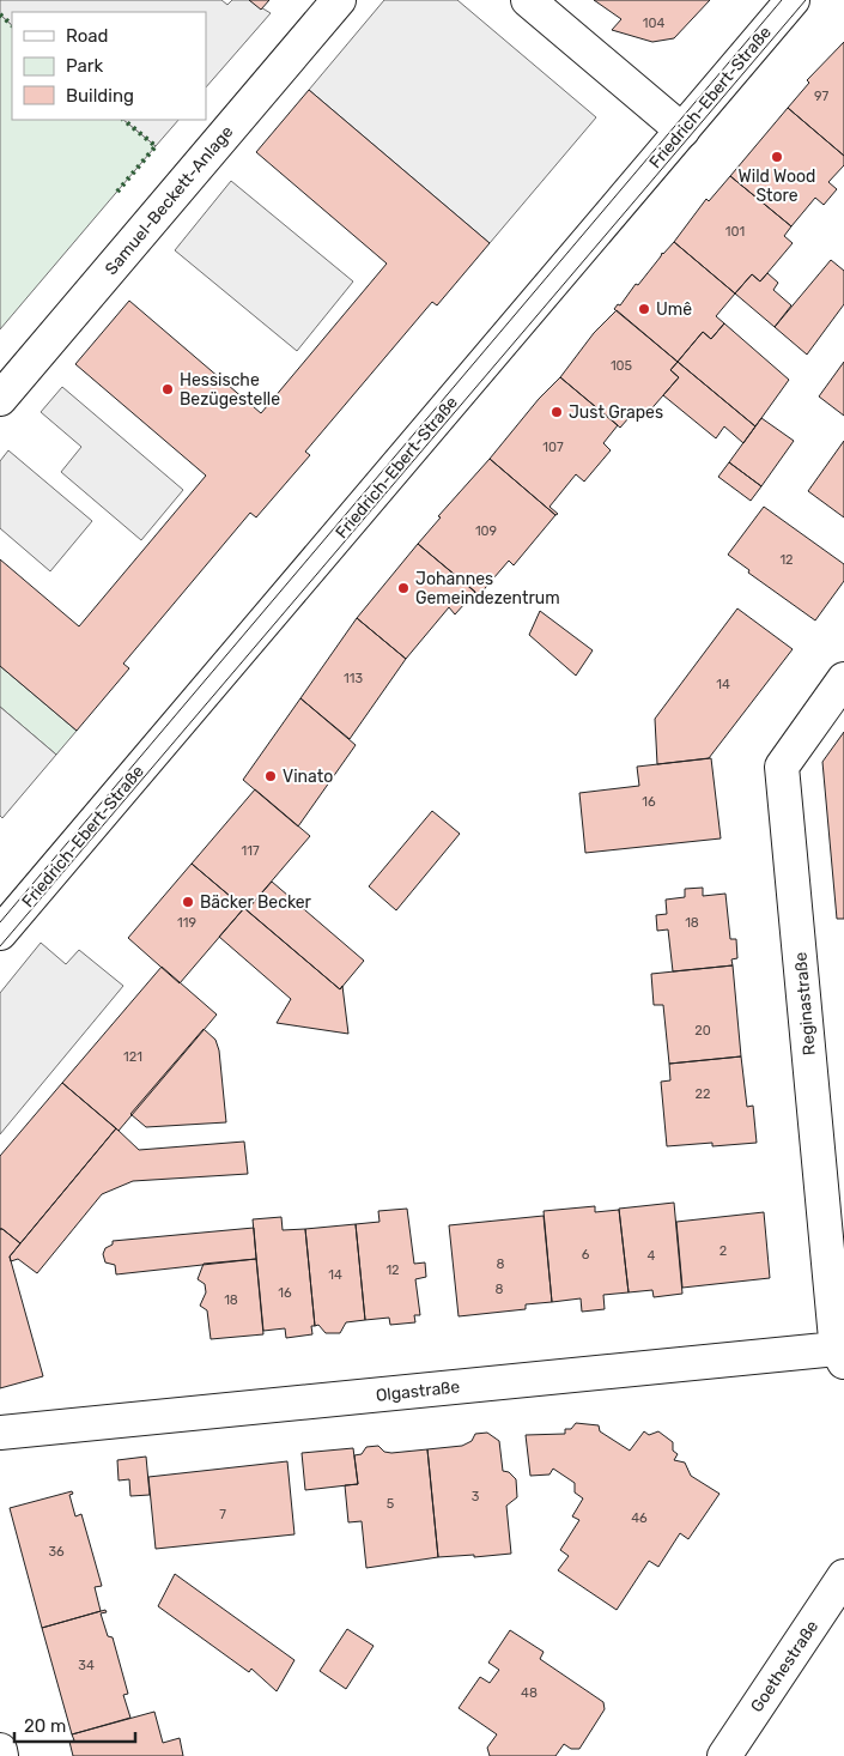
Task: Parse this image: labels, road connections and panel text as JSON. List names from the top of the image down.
{
  "streets": {
    "street": [
      "Friedrich-Ebert-Straße",
      "Samuel-Beckett-Anlage",
      "Reginastraße",
      "Olgastraße",
      "Goethestraße"
    ]
  },
  "crossings": [
    ["Reginastraße", "Olgastraße"]
  ],
  "places": [
    "Wild Wood Store",
    "Umê",
    "Hessische Bezügestelle",
    "Just Grapes",
    "Johannes Gemeindezentrum",
    "Vinato",
    "Bäcker Becker"
  ],
  "house_numbers": [
    "104",
    "97",
    "101",
    "105",
    "107",
    "109",
    "12",
    "113",
    "14",
    "16",
    "117",
    "119",
    "18",
    "20",
    "121",
    "22",
    "2",
    "6",
    "4",
    "8",
    "12",
    "14",
    "8",
    "16",
    "18",
    "3",
    "5",
    "7",
    "46",
    "36",
    "34",
    "48"
  ],
  "legend": ["Road", "Park", "Building"],
  "scale_bar": "20 m"
}
